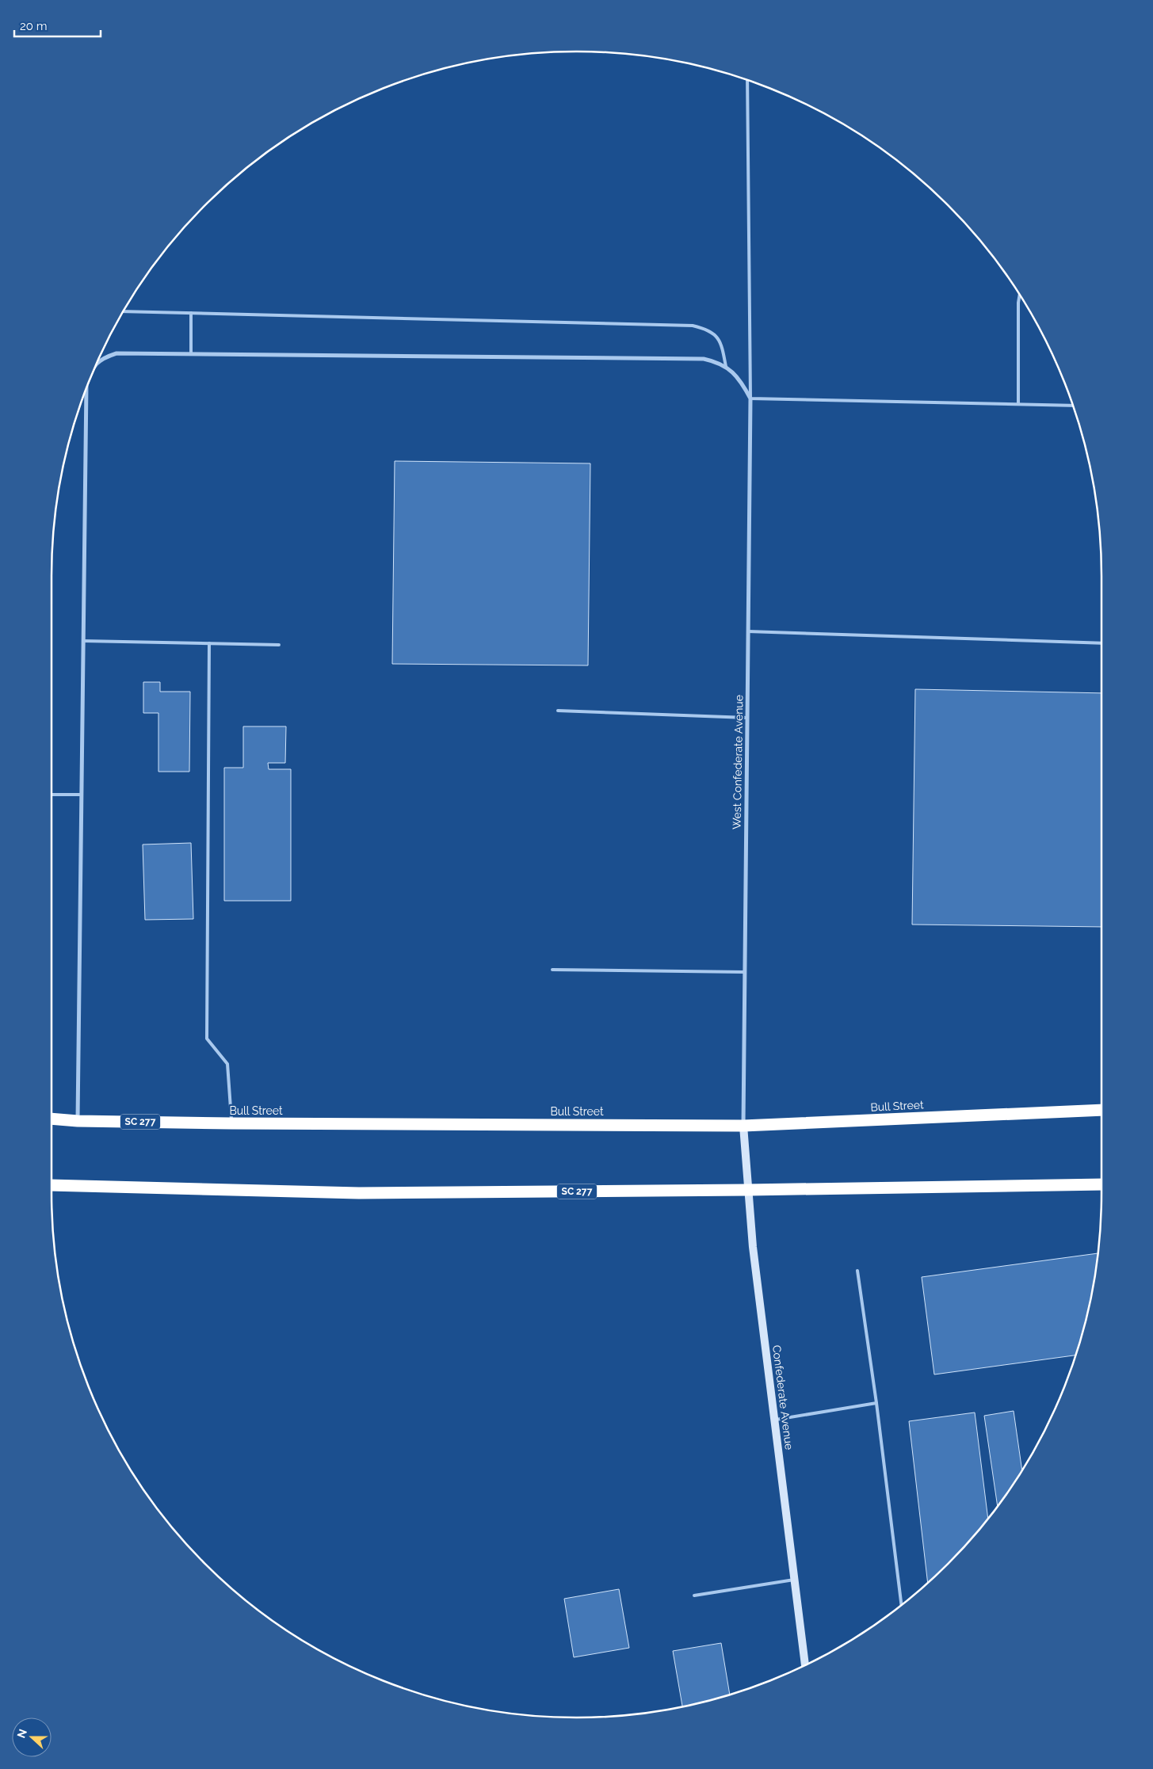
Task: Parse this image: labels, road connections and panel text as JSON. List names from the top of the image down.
{
  "streets": {
    "highway": ["Bull Street", "SC 277"],
    "street": ["West Confederate Avenue", "Confederate Avenue"]
  },
  "crossings": [
    ["West Confederate Avenue", "Bull Street"],
    ["West Confederate Avenue", "Confederate Avenue"],
    ["Bull Street", "Confederate Avenue"],
    ["SC 277", "Confederate Avenue"]
  ],
  "scale_bar": "20 m",
  "north": "left"
}
